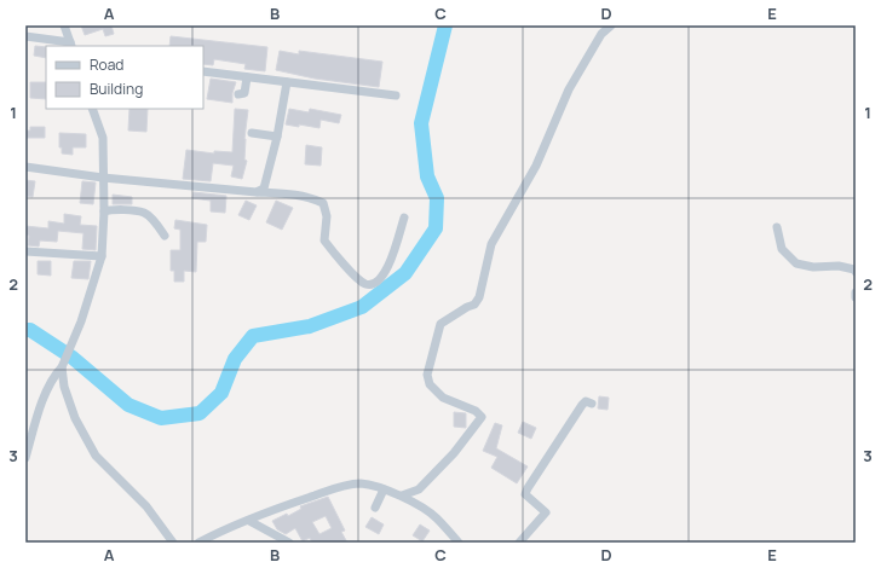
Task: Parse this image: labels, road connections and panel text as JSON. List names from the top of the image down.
{
  "legend": ["Road", "Building"],
  "grid": {
    "columns": [
      "A",
      "B",
      "C",
      "D",
      "E"
    ],
    "rows": ["1", "2", "3"]
  }
}
